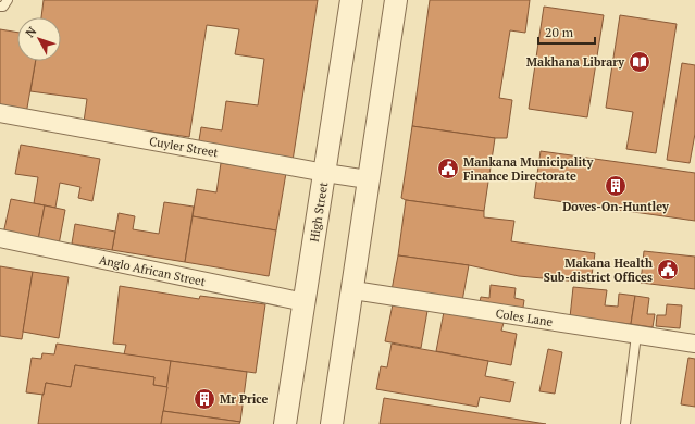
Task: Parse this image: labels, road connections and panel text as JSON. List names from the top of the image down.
{
  "streets": {
    "street": [
      "Cuyler Street",
      "High Street",
      "Anglo African Street",
      "Coles Lane"
    ]
  },
  "crossings": [
    ["Cuyler Street", "High Street"],
    ["High Street", "Anglo African Street"]
  ],
  "places": {
    "library": ["Makhana Library"],
    "public building": ["Mankana Municipality Finance Directorate", "Makana Health Sub-district Offices"],
    "building": ["Doves-On-Huntley", "Mr Price"]
  },
  "scale_bar": "20 m",
  "north": "top left"
}
